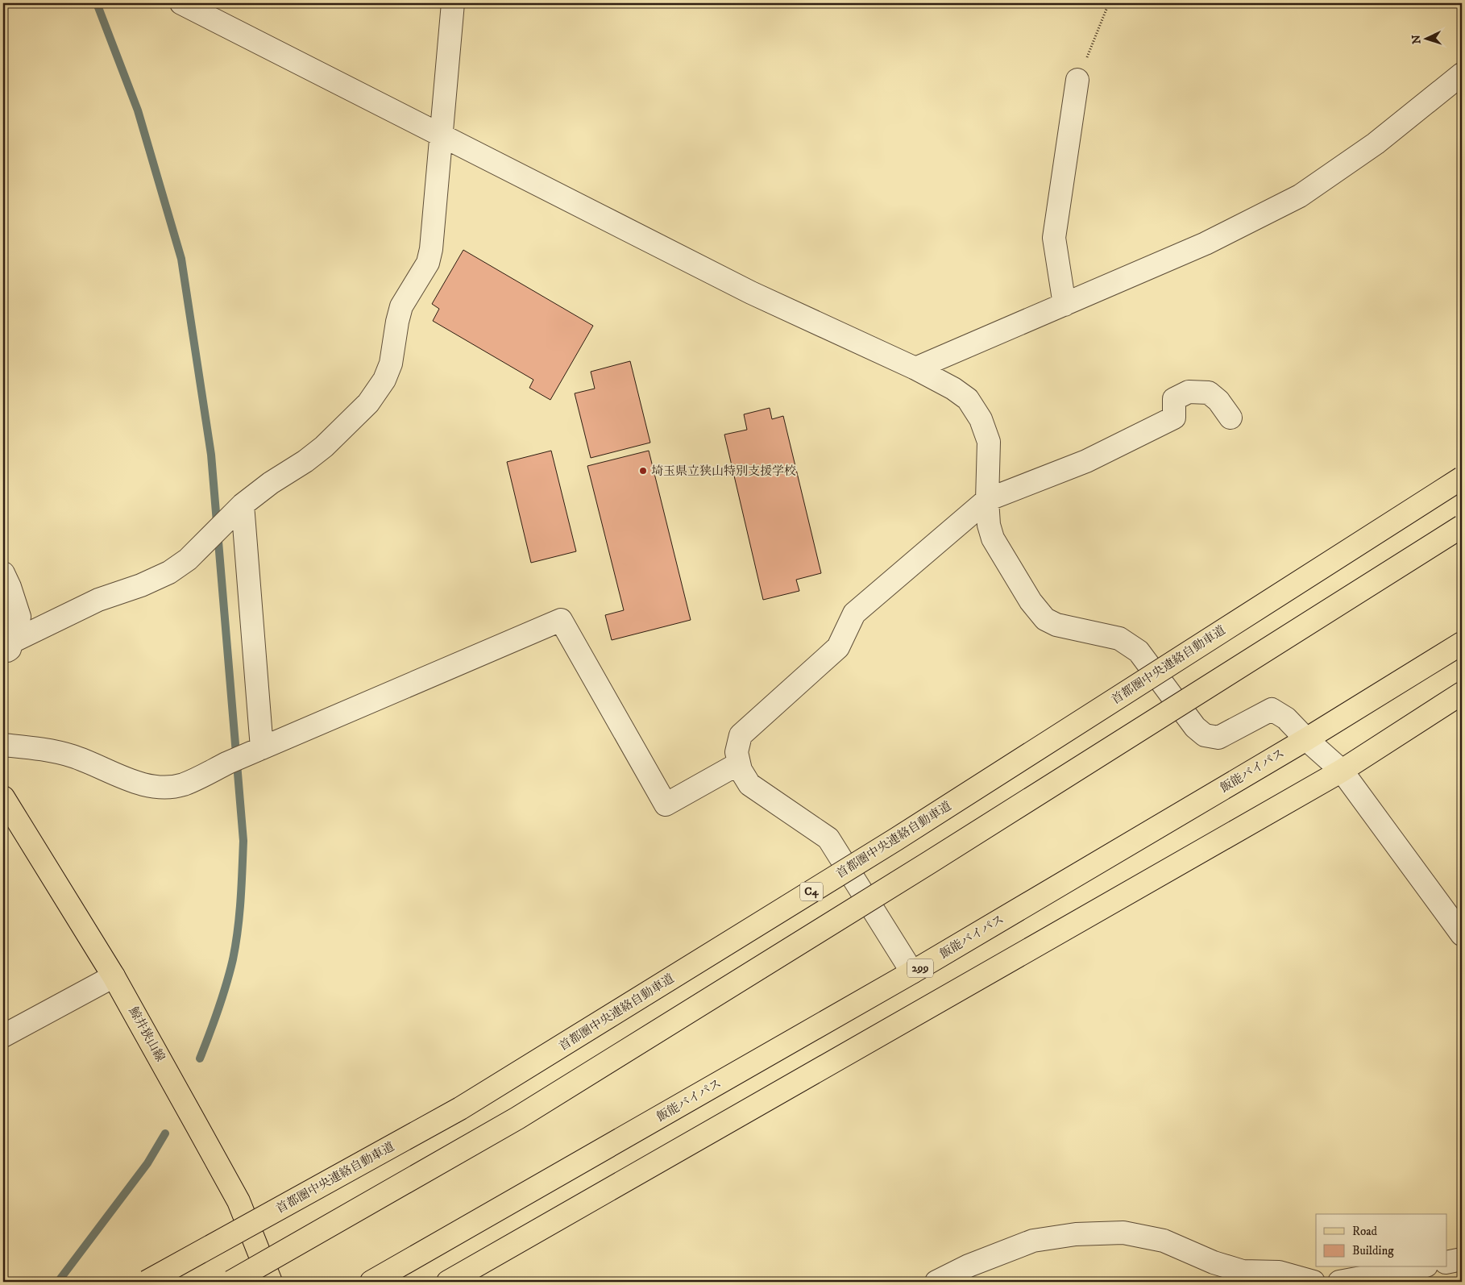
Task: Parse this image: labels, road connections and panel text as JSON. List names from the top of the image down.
{
  "streets": {
    "main road": [
      "首都圏中央連絡自動車道",
      "飯能バイパス",
      "C4",
      "299",
      "鯨井狭山線"
    ]
  },
  "places": ["埼玉県立狭山特別支援学校"],
  "legend": ["Road", "Building"],
  "north": "left"
}
